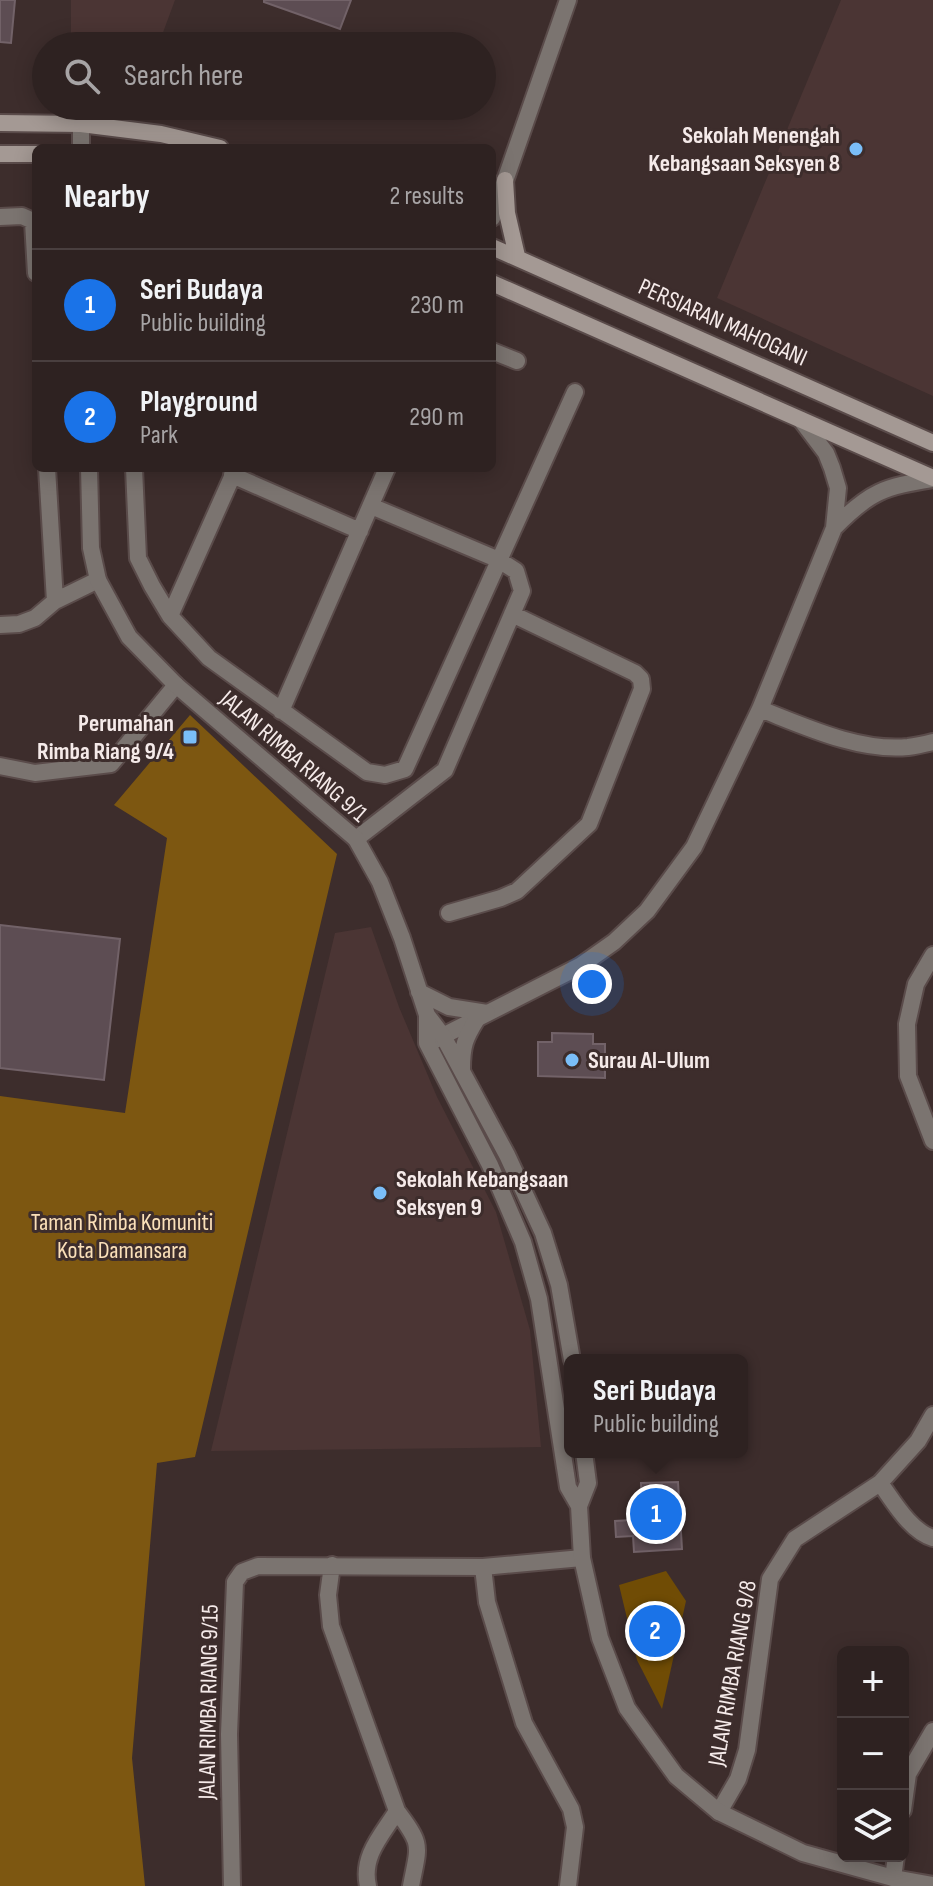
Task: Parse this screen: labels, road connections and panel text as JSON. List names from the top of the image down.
{
  "streets": {
    "main road": ["PERSIARAN MAHOGANI"],
    "street": ["JALAN RIMBA RIANG 9/1", "JALAN RIMBA RIANG 9/8", "JALAN RIMBA RIANG 9/15"]
  },
  "parks": ["Taman Rimba Komuniti Kota Damansara"],
  "places": {
    "other": ["Sekolah Menengah Kebangsaan Seksyen 8", "Surau Al-Ulum", "Sekolah Kebangsaan Seksyen 9"],
    "transit": ["Perumahan Rimba Riang 9/4"]
  },
  "page": {
    "search": "Search here",
    "heading": ["Nearby", "2 results"],
    "list": [
      {
        "mark": "1",
        "name": "Seri Budaya",
        "note": "Public building",
        "value": "230 m"
      },
      {
        "mark": "2",
        "name": "Playground",
        "note": "Park",
        "value": "290 m"
      }
    ],
    "popup": ["Seri Budaya", "Public building"],
    "pins": ["1", "2"],
    "map_buttons": ["+", "−"]
  }
}
